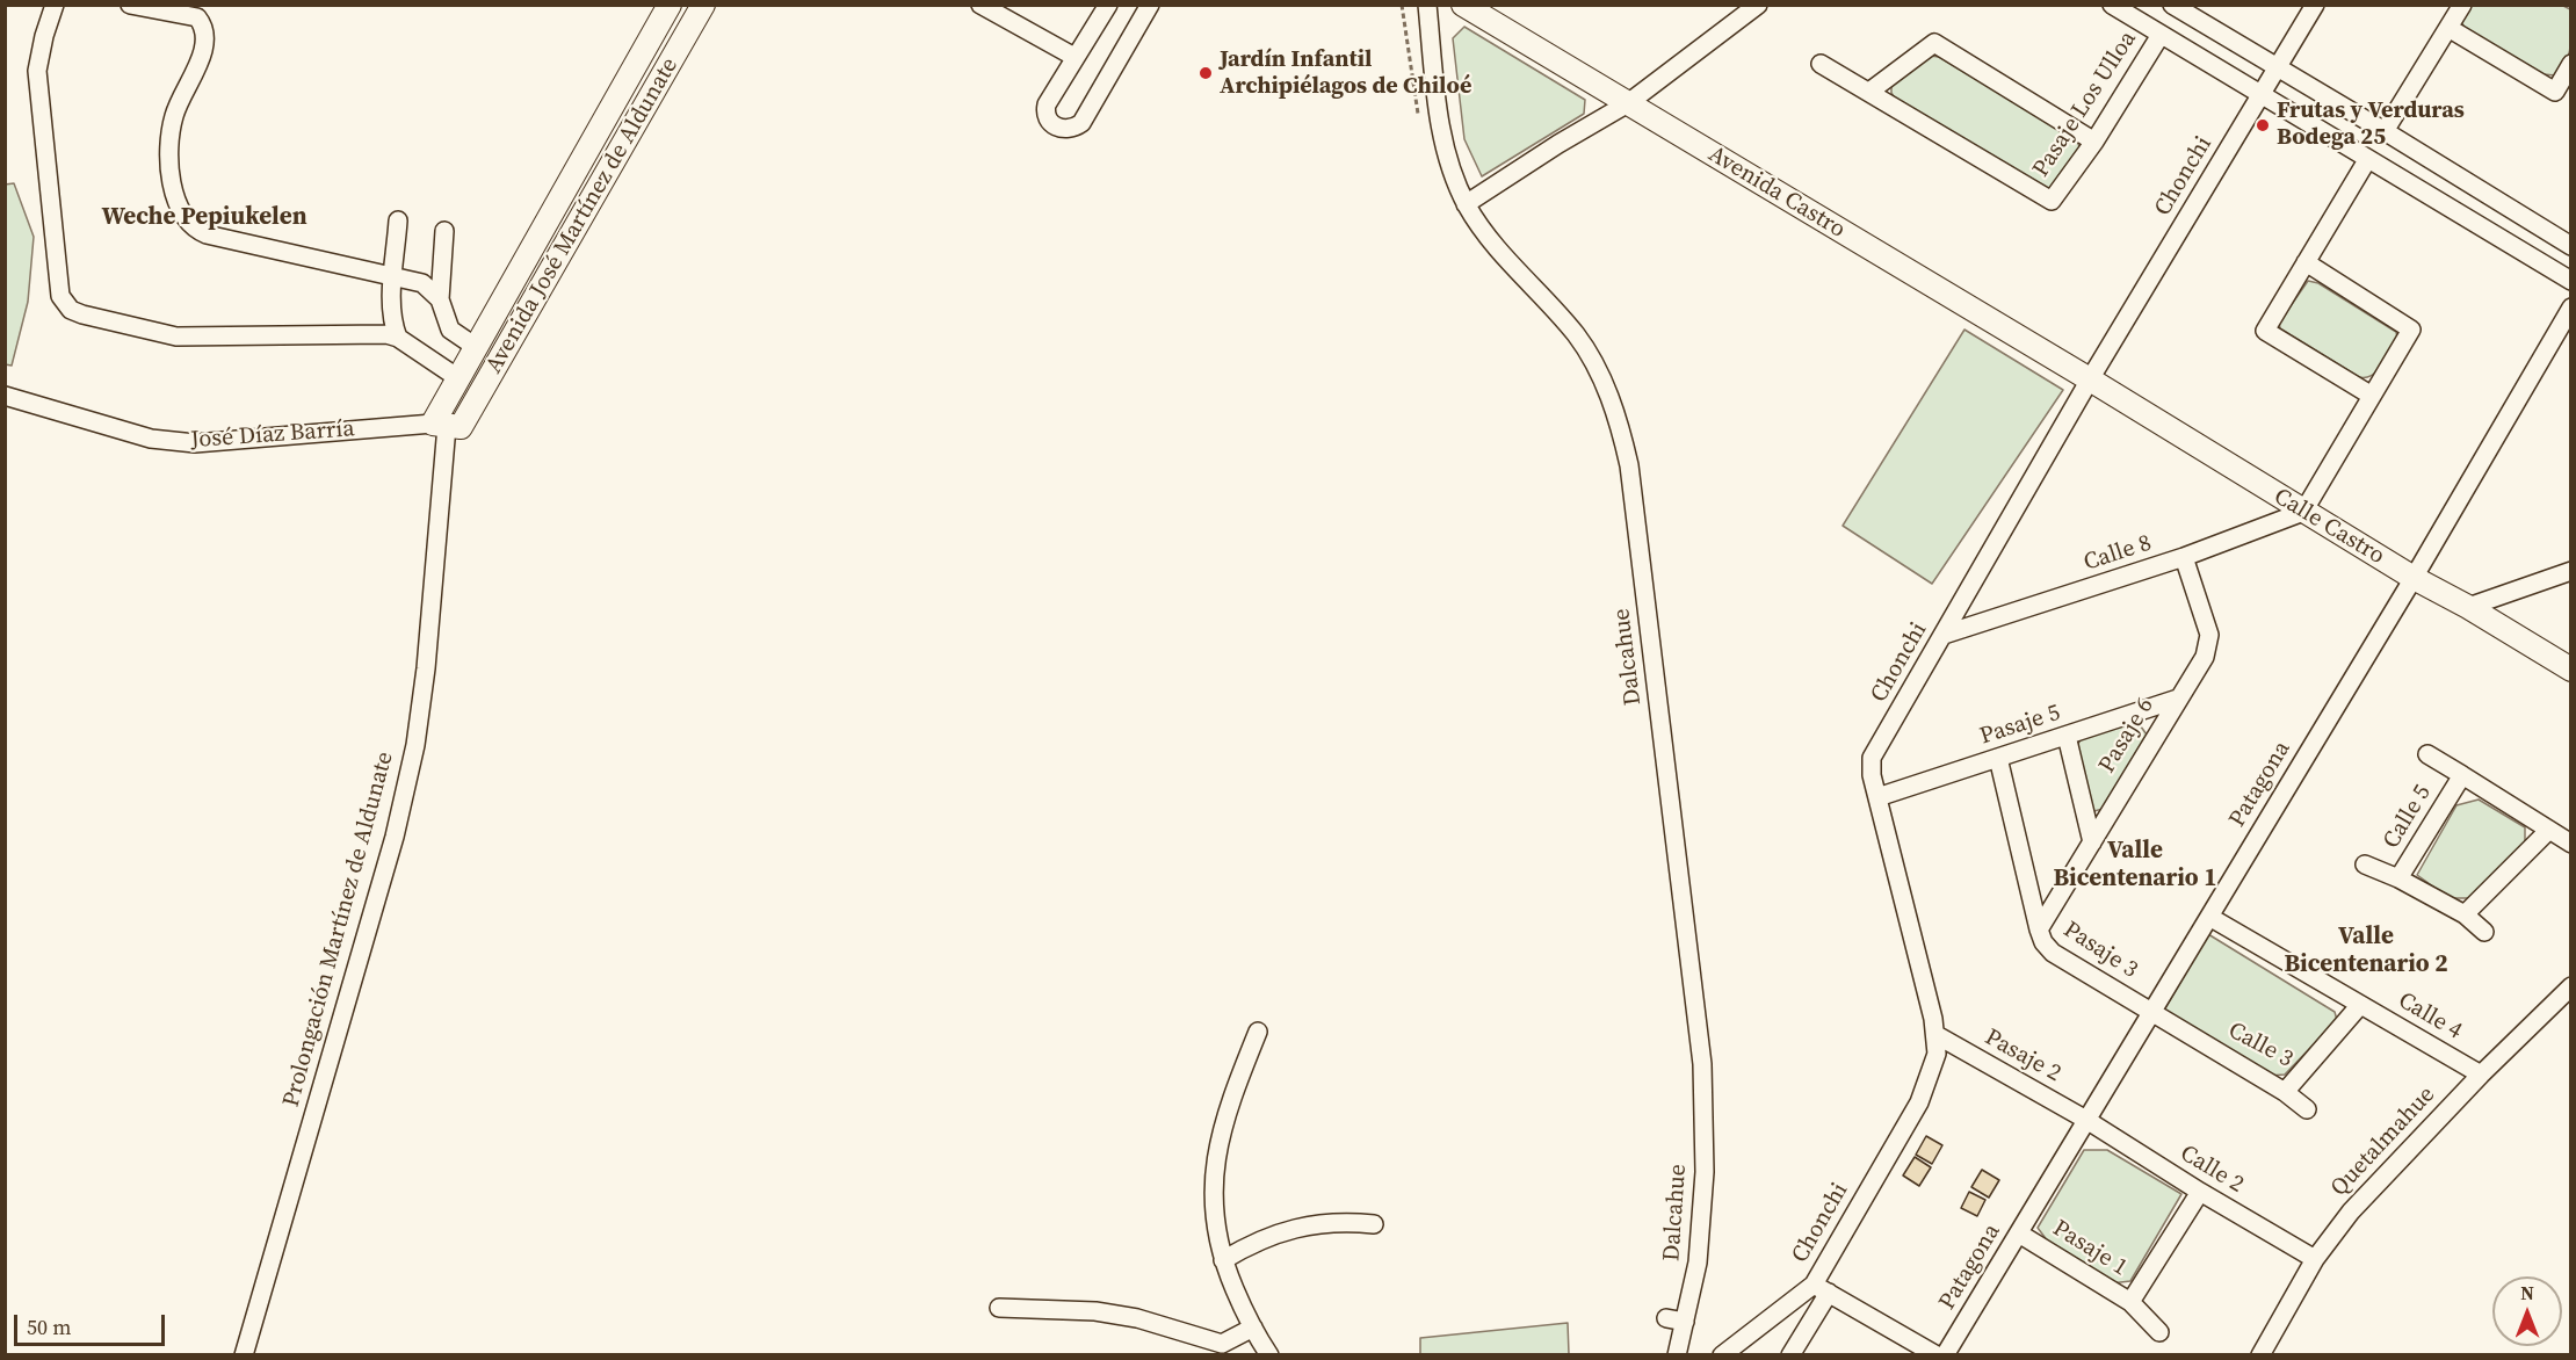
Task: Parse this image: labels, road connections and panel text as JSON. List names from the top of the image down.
{
  "streets": {
    "street": [
      "Pasaje Los Ulloa",
      "Chonchi",
      "Avenida Castro",
      "Avenida José Martínez de Aldunate",
      "José Díaz Barría",
      "Calle Castro",
      "Calle 8",
      "Dalcahue",
      "Pasaje 5",
      "Pasaje 6",
      "Patagona",
      "Calle 5",
      "Prolongación Martínez de Aldunate",
      "Pasaje 3",
      "Calle 4",
      "Calle 3",
      "Pasaje 2",
      "Quetalmahue",
      "Calle 2",
      "Pasaje 1"
    ]
  },
  "crossings": [
    ["Chonchi", "Avenida Castro"],
    ["Chonchi", "Calle Castro"],
    ["Chonchi", "Calle 8"],
    ["Chonchi", "Pasaje 5"],
    ["Chonchi", "Pasaje 2"],
    ["Avenida Castro", "Calle Castro"],
    ["Avenida José Martínez de Aldunate", "José Díaz Barría"],
    ["Avenida José Martínez de Aldunate", "Prolongación Martínez de Aldunate"],
    ["José Díaz Barría", "Prolongación Martínez de Aldunate"],
    ["Calle Castro", "Calle 8"],
    ["Calle Castro", "Patagona"],
    ["Calle 8", "Pasaje 6"],
    ["Pasaje 5", "Pasaje 6"],
    ["Pasaje 5", "Pasaje 3"],
    ["Pasaje 6", "Pasaje 3"],
    ["Patagona", "Pasaje 3"],
    ["Patagona", "Calle 4"],
    ["Patagona", "Calle 3"],
    ["Patagona", "Pasaje 2"],
    ["Patagona", "Calle 2"],
    ["Patagona", "Pasaje 1"],
    ["Pasaje 3", "Calle 3"],
    ["Calle 4", "Calle 3"],
    ["Calle 4", "Quetalmahue"],
    ["Pasaje 2", "Calle 2"],
    ["Quetalmahue", "Calle 2"],
    ["Calle 2", "Pasaje 1"]
  ],
  "districts": ["Weche Pepiukelen", "Valle Bicentenario 1", "Valle Bicentenario 2"],
  "places": ["Jardín Infantil Archipiélagos de Chiloé", "Frutas y Verduras Bodega 25"],
  "scale_bar": "50 m",
  "north": "top"
}
